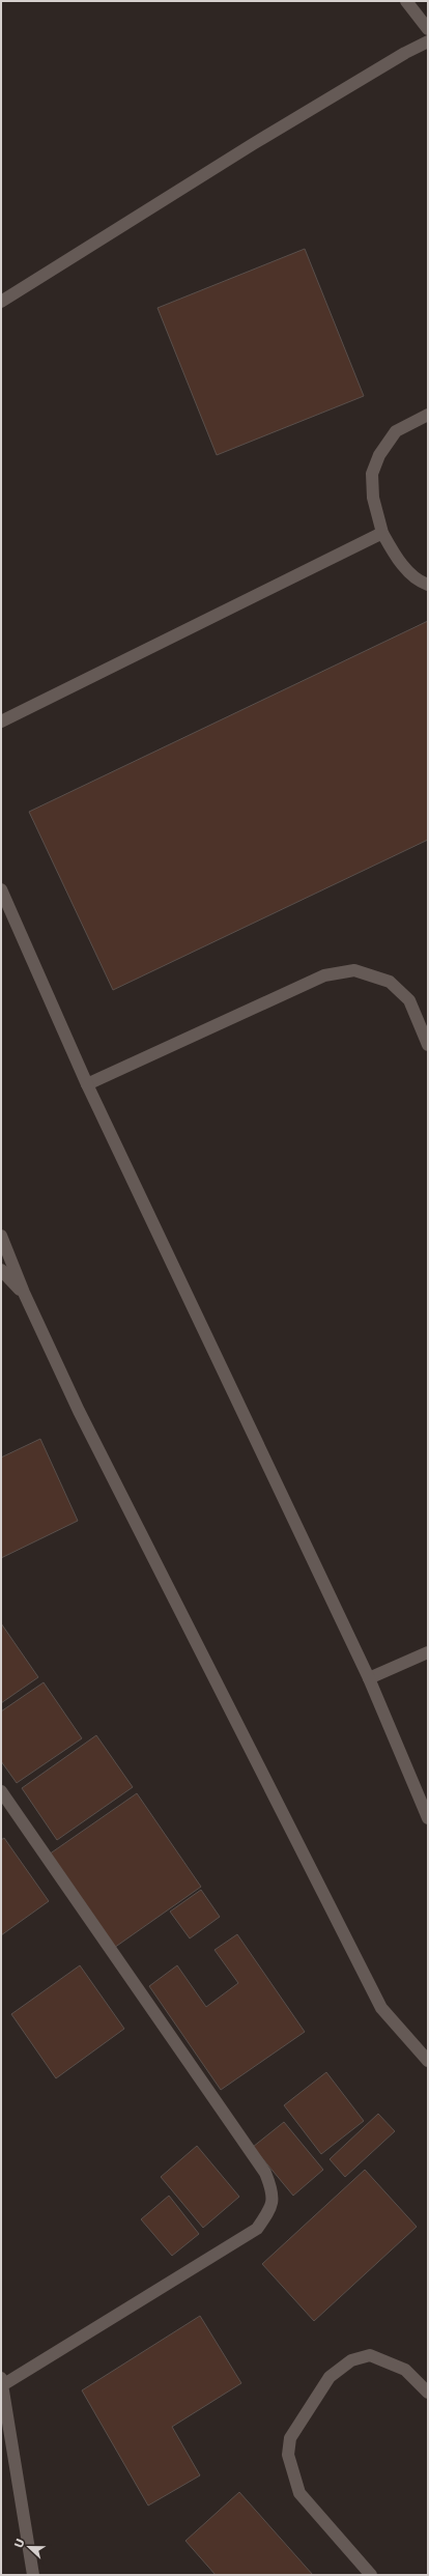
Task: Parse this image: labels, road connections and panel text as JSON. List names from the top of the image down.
{
  "north": "left"
}
